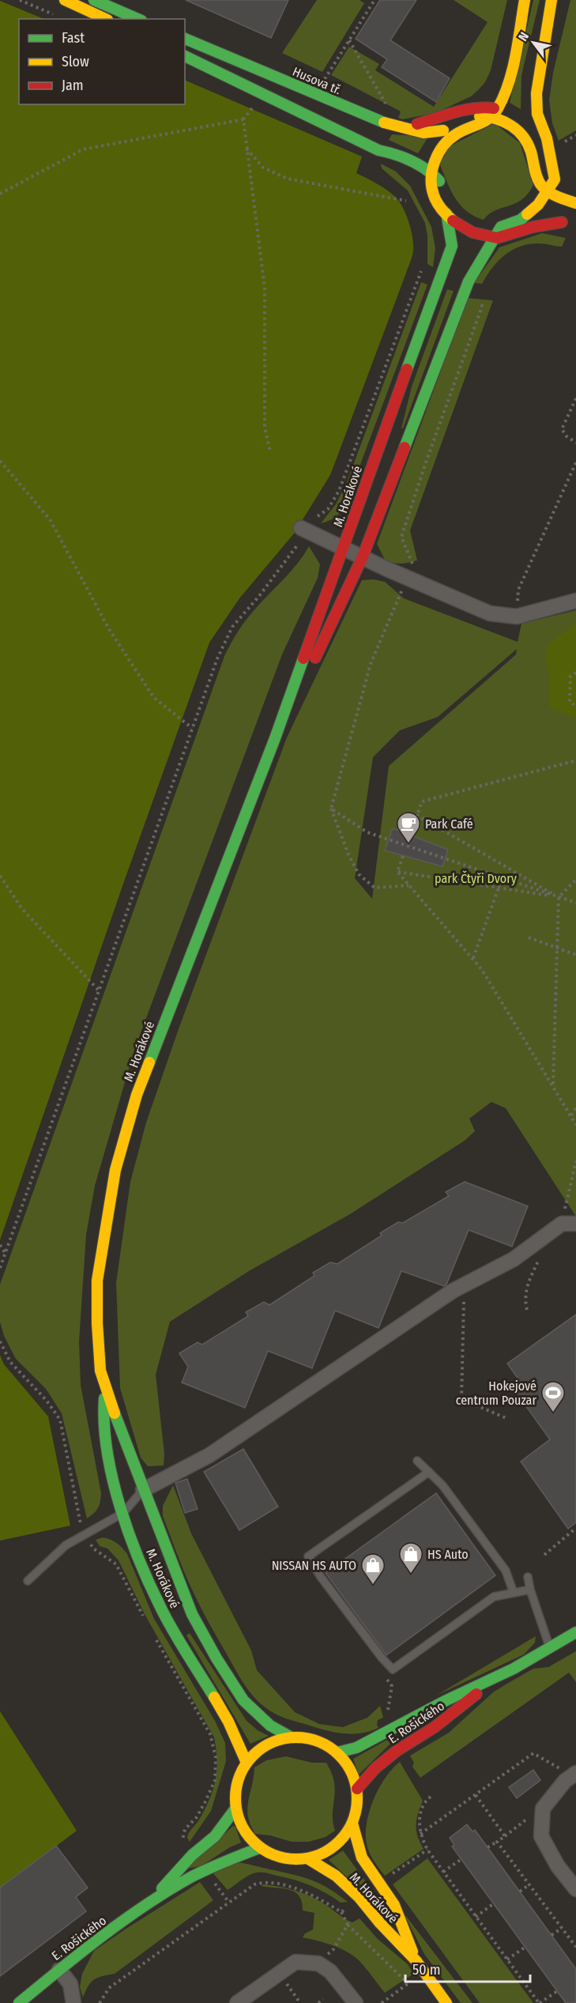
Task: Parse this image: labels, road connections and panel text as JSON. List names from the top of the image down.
{
  "streets": {
    "street": ["Husova tř.", "M. Horákové", "E. Rošického"]
  },
  "crossings": [
    ["M. Horákové", "E. Rošického"]
  ],
  "parks": ["park Čtyři Dvory"],
  "places": {
    "cafe": ["Park Café"],
    "sports": ["Hokejové centrum Pouzar"],
    "shop": ["HS Auto", "NISSAN HS AUTO"]
  },
  "legend": ["Fast", "Slow", "Jam"],
  "scale_bar": "50 m",
  "north": "top left"
}
